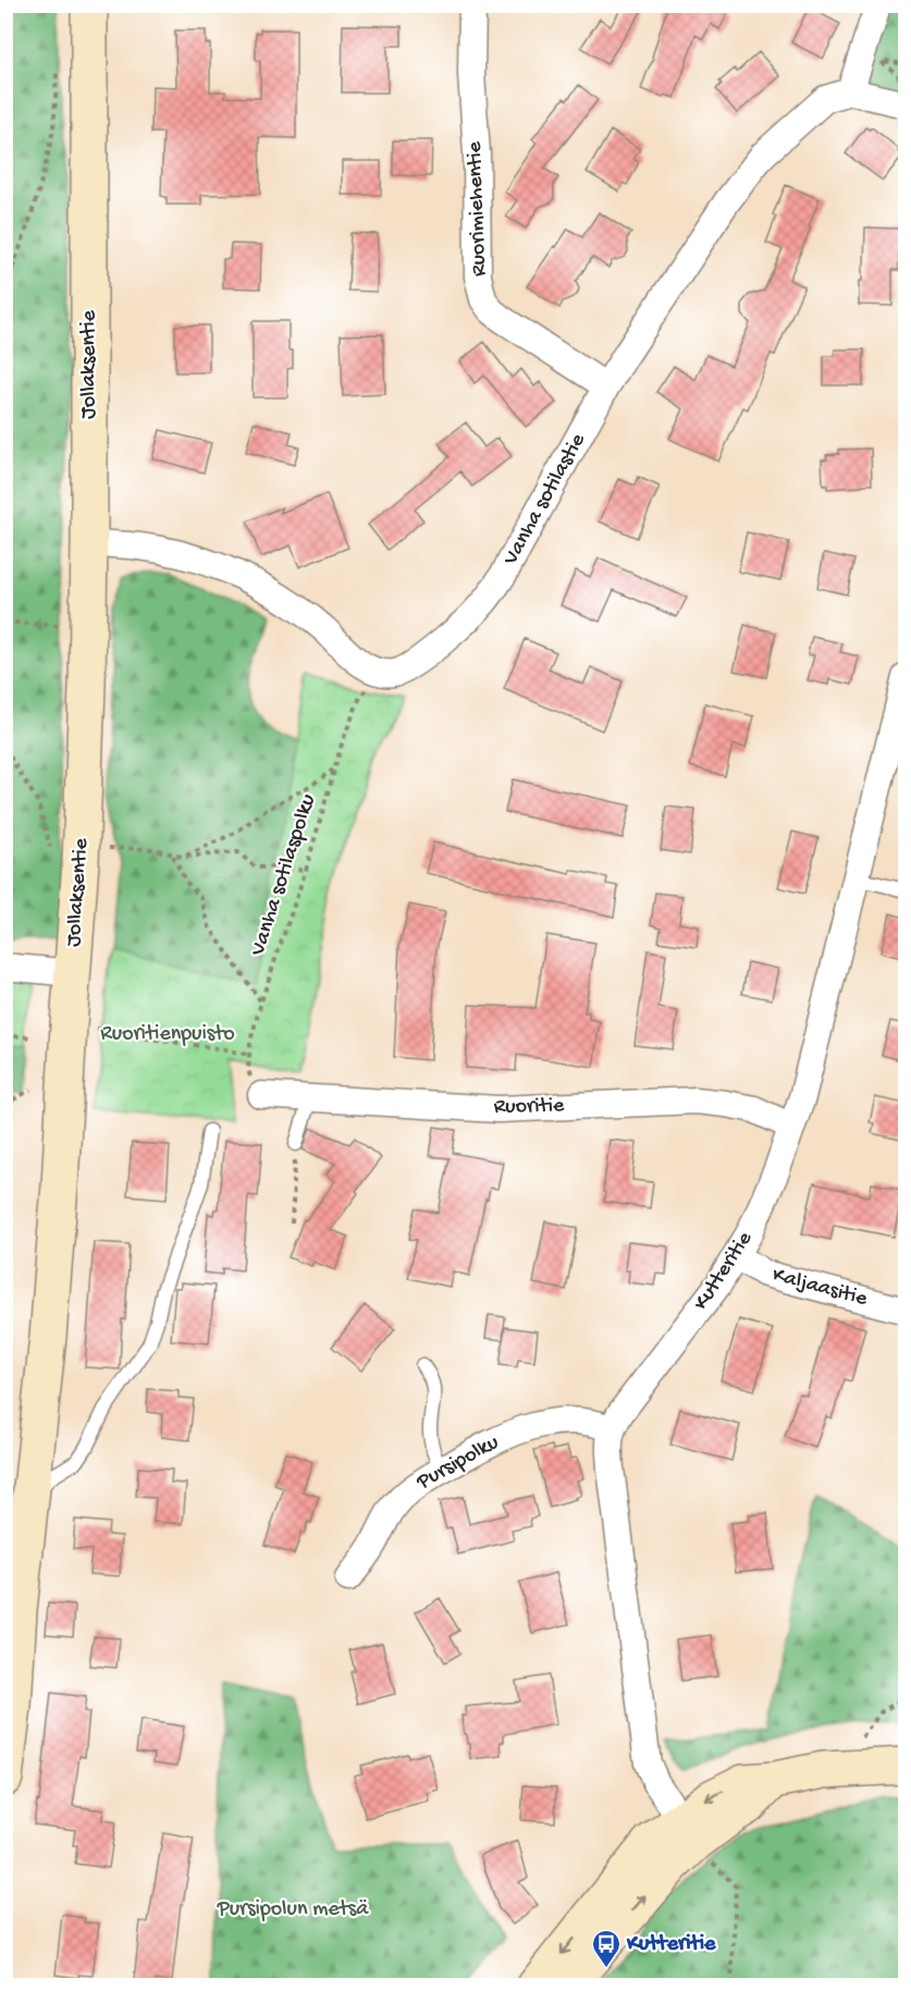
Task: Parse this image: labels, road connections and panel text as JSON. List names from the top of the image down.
{
  "streets": {
    "main road": ["Jollaksentie"],
    "street": [
      "Ruorimiehentie",
      "Vanha sotilastie",
      "Ruoritie",
      "Kutteritie",
      "Kaljaasitie",
      "Pursipolku"
    ],
    "path": ["Vanha sotilaspolku"]
  },
  "crossings": [
    ["Ruorimiehentie", "Vanha sotilastie"],
    ["Vanha sotilastie", "Vanha sotilaspolku"],
    ["Vanha sotilaspolku", "Ruoritie"],
    ["Ruoritie", "Kutteritie"],
    ["Kutteritie", "Kaljaasitie"],
    ["Kutteritie", "Pursipolku"]
  ],
  "parks": ["Ruoritienpuisto", "Pursipolun metsä"],
  "places": {
    "bus stop": ["Kutteritie"]
  }
}
